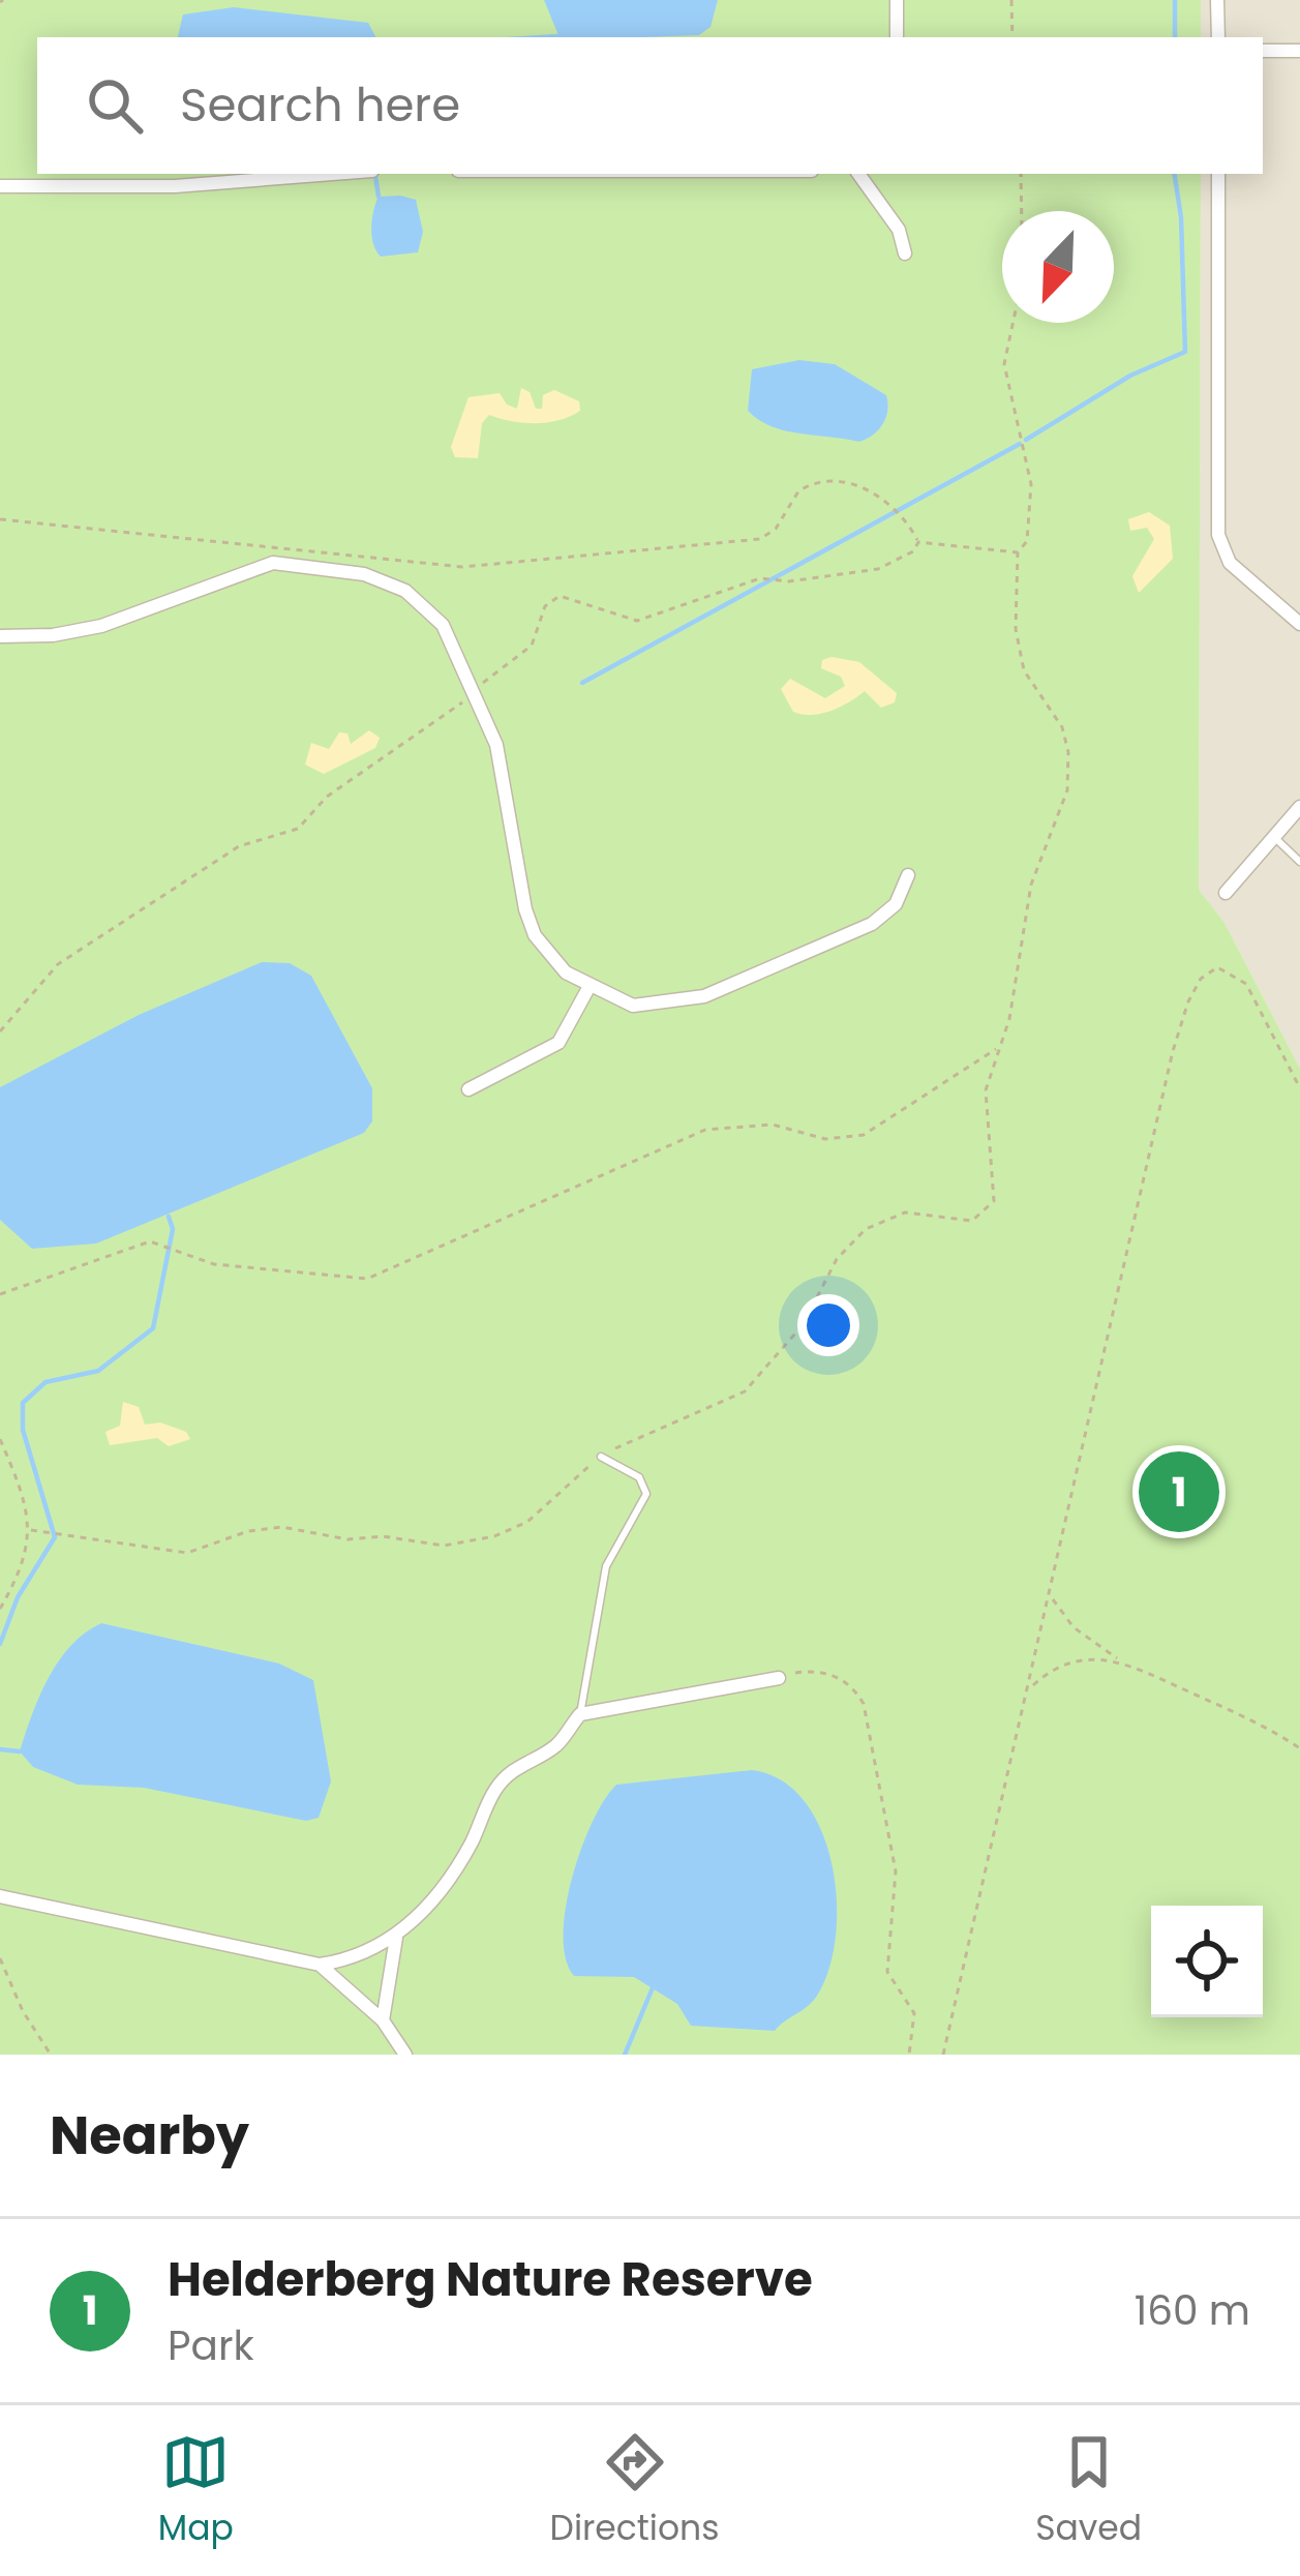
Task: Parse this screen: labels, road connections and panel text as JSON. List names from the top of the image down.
{
  "north": "bottom left",
  "page": {
    "search": "Search here",
    "pins": "1",
    "heading": "Nearby",
    "list": [
      {
        "mark": "1",
        "name": "Helderberg Nature Reserve",
        "note": "Park",
        "value": "160 m"
      }
    ],
    "nav": ["Map", "Directions", "Saved"]
  }
}
